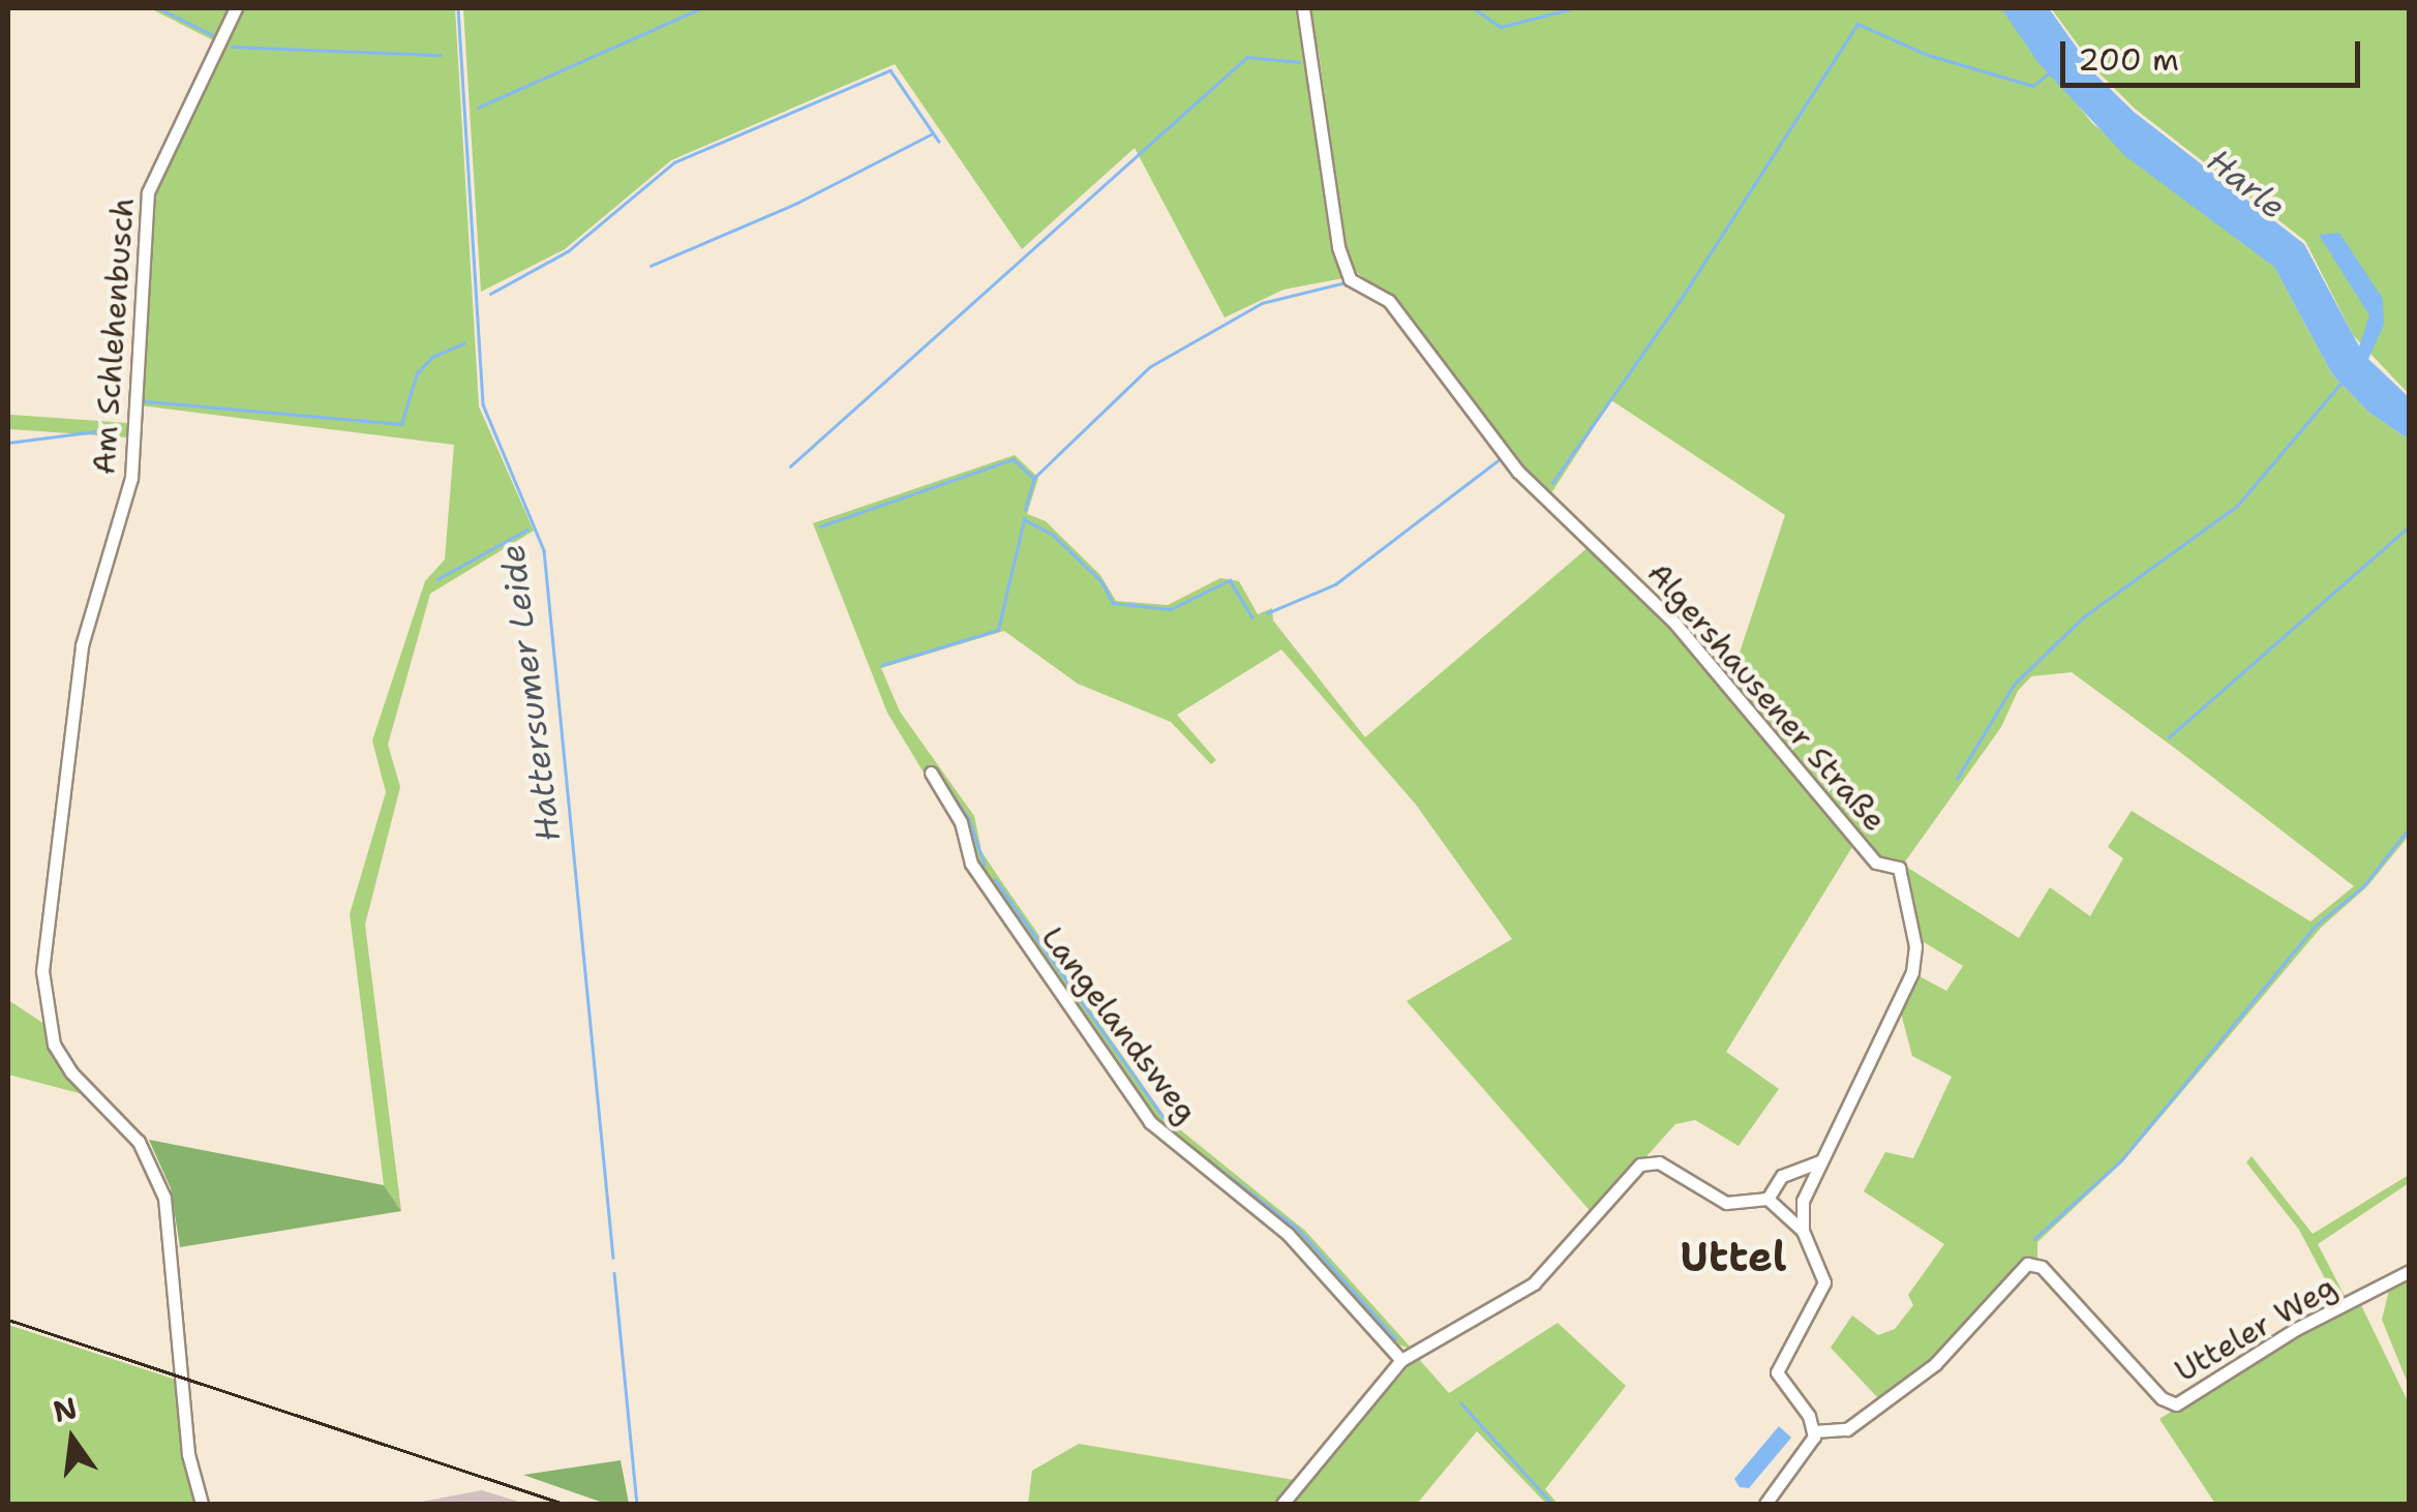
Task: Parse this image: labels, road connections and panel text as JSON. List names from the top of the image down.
{
  "streets": {
    "street": [
      "Am Schlehenbusch",
      "Algershausener Straße",
      "Langelandsweg",
      "Utteler Weg"
    ]
  },
  "districts": ["Uttel"],
  "water": ["Harle", "Hattersumer Leide"],
  "scale_bar": "200 m",
  "north": "top"
}
